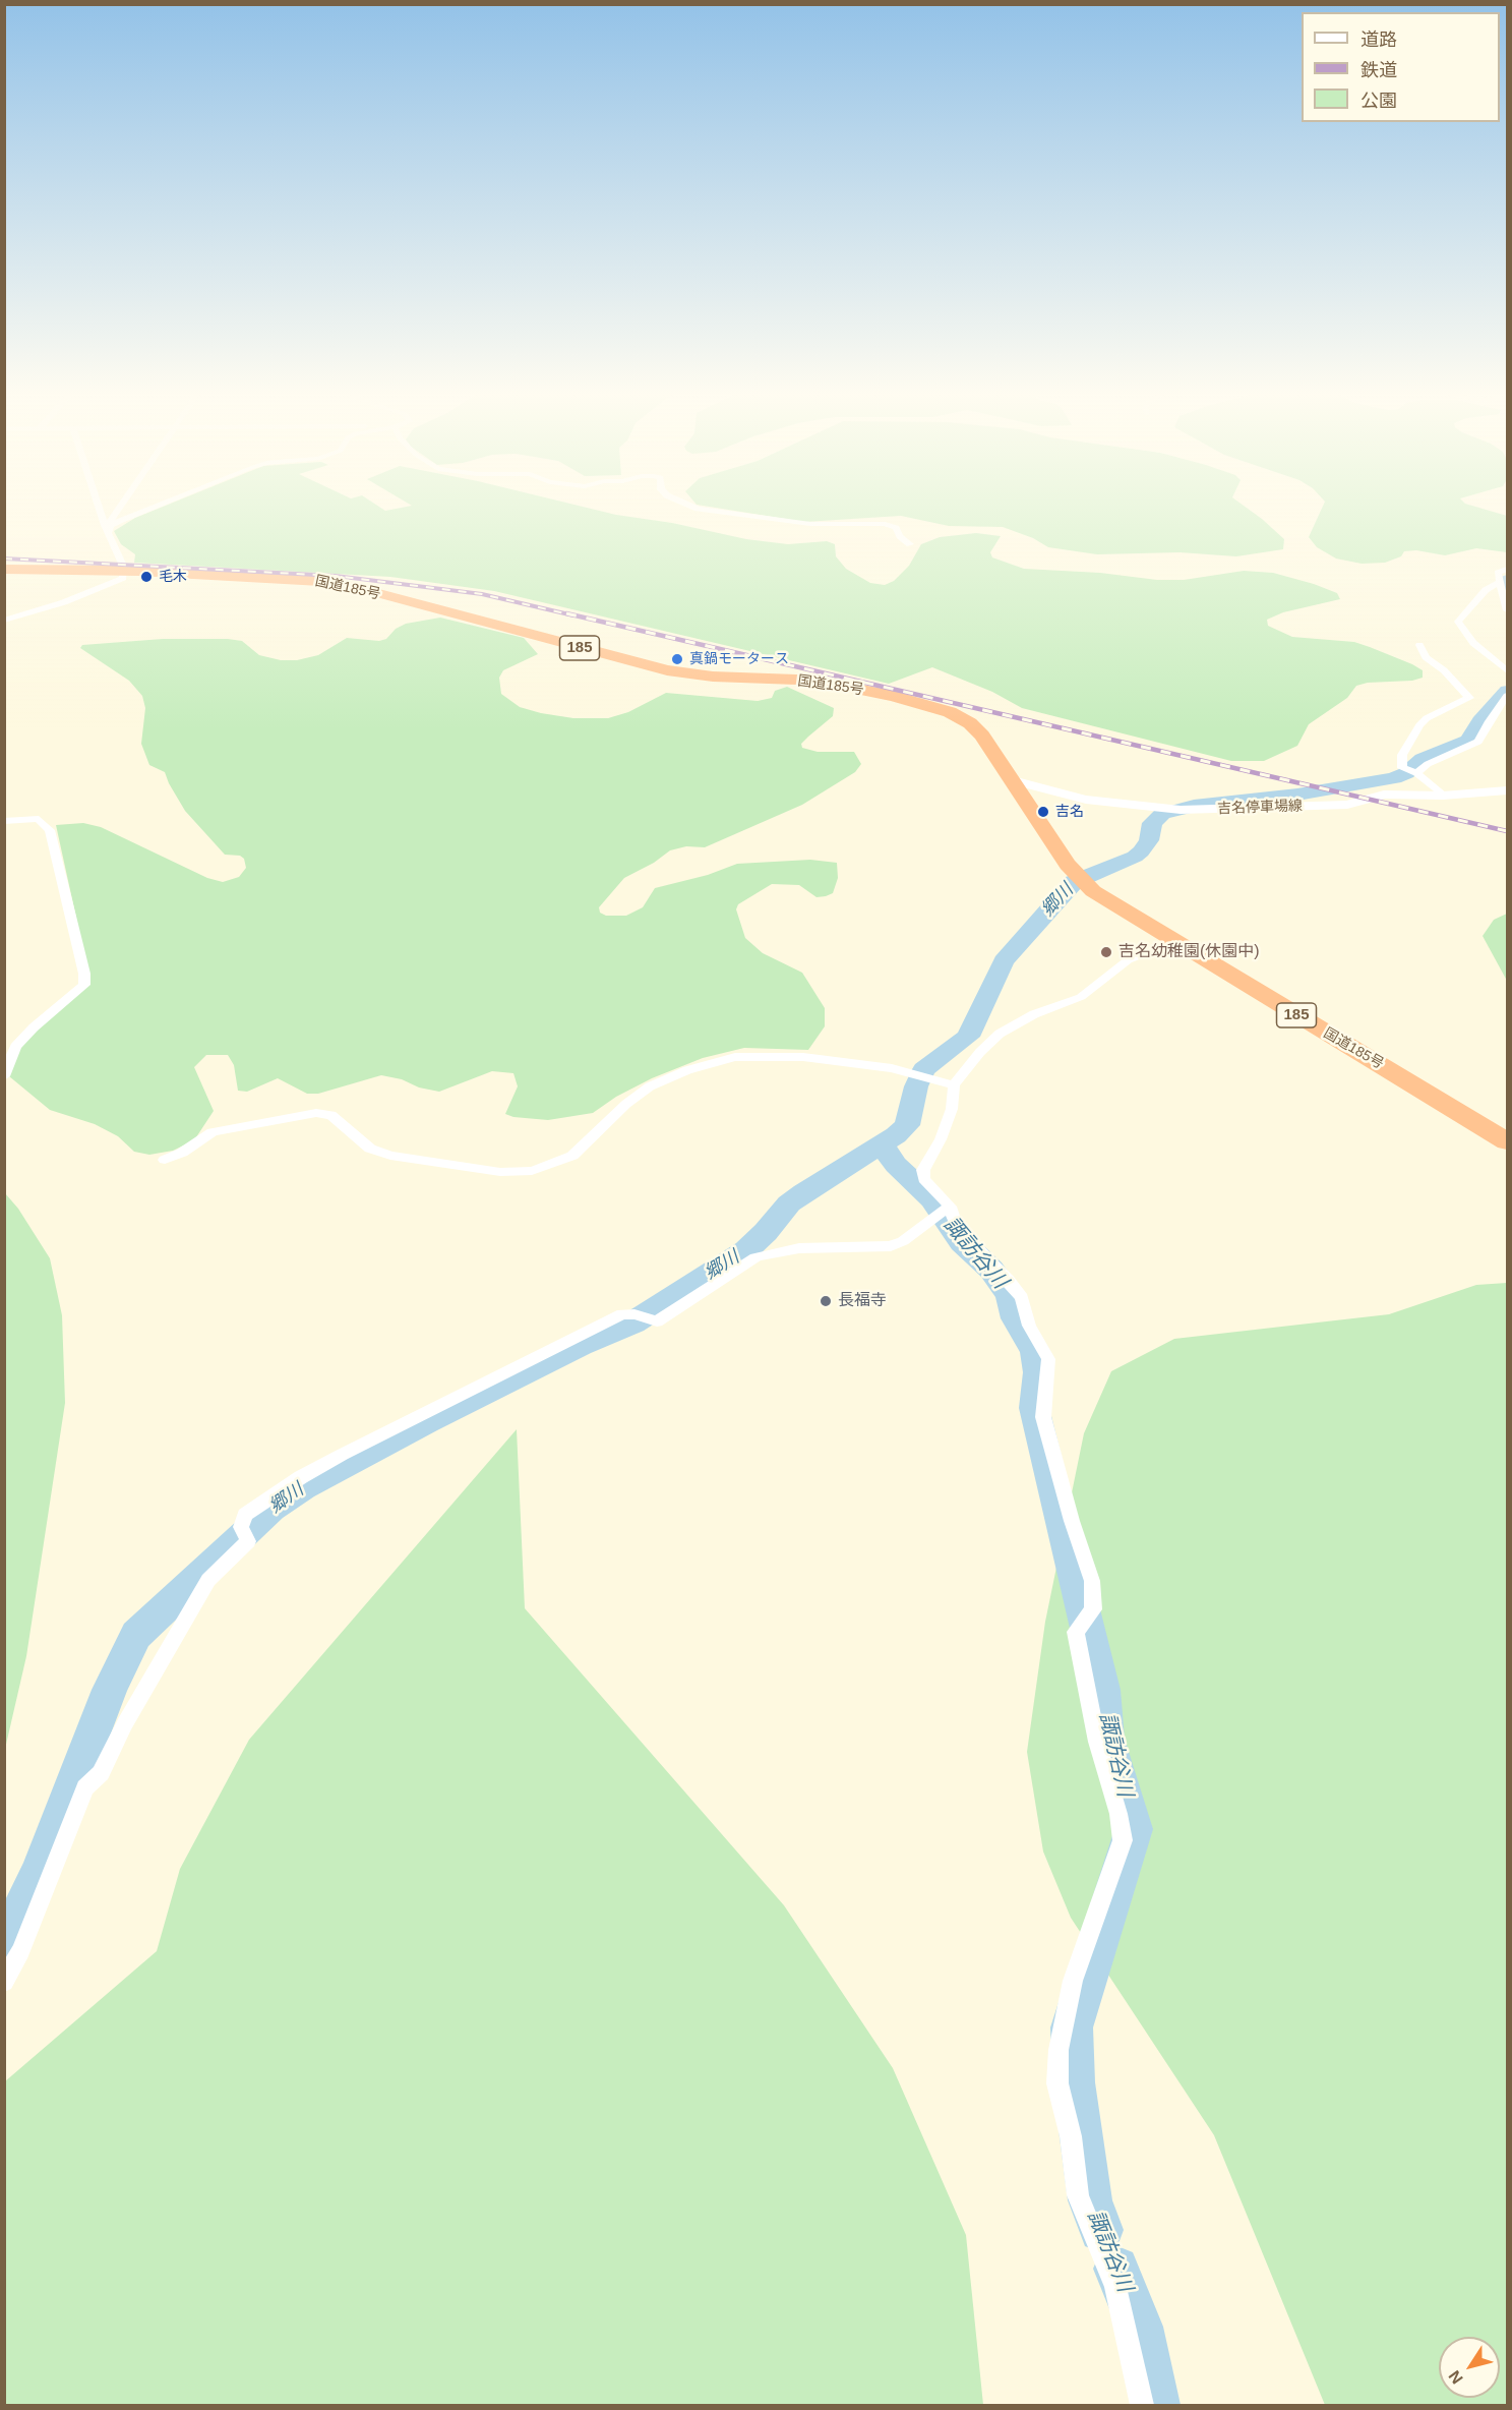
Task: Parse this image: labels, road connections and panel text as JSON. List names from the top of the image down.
{
  "streets": {
    "highway": ["国道185号", "185"],
    "main road": ["吉名停車場線"]
  },
  "crossings": [
    ["国道185号", "吉名停車場線"]
  ],
  "water": ["郷川", "諏訪谷川"],
  "places": [
    "毛木",
    "真鍋モータース",
    "吉名",
    "吉名幼稚園(休園中)",
    "長福寺"
  ],
  "legend": ["道路", "鉄道", "公園"],
  "north": "bottom left"
}
